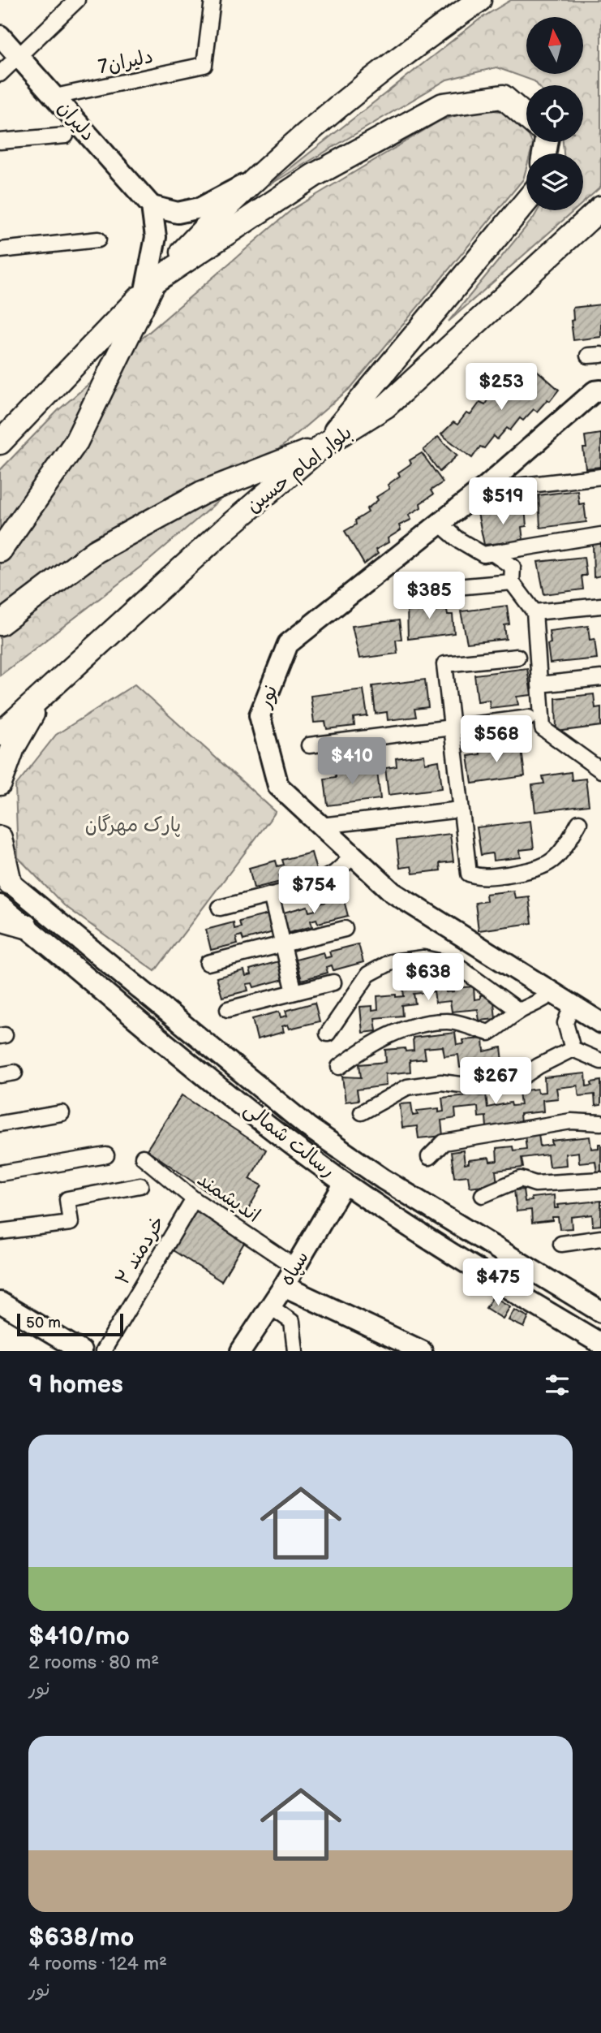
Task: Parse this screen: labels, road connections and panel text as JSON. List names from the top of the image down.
{
  "streets": {
    "main road": ["بلوار امام حسین"],
    "street": [
      "دلیران7",
      "دلیران",
      "نور",
      "رسالت شمالی",
      "اندیشمند",
      "خردمند ۲",
      "سپاه"
    ]
  },
  "crossings": [
    ["دلیران7", "دلیران"],
    ["رسالت شمالی", "سپاه"],
    ["اندیشمند", "خردمند ۲"],
    ["اندیشمند", "سپاه"]
  ],
  "parks": ["پارک مهرگان"],
  "scale_bar": "50 m",
  "north": "top",
  "page": {
    "price": [
      "$253",
      "$519",
      "$385",
      "$568",
      "$410",
      "$754",
      "$638",
      "$267",
      "$475"
    ],
    "scale": "50 m",
    "heading": "9 homes",
    "list": [
      {
        "name": "$410/mo",
        "note": "2 rooms · 80 m² · نور"
      },
      {
        "name": "$638/mo",
        "note": "4 rooms · 124 m² · نور"
      }
    ]
  }
}
